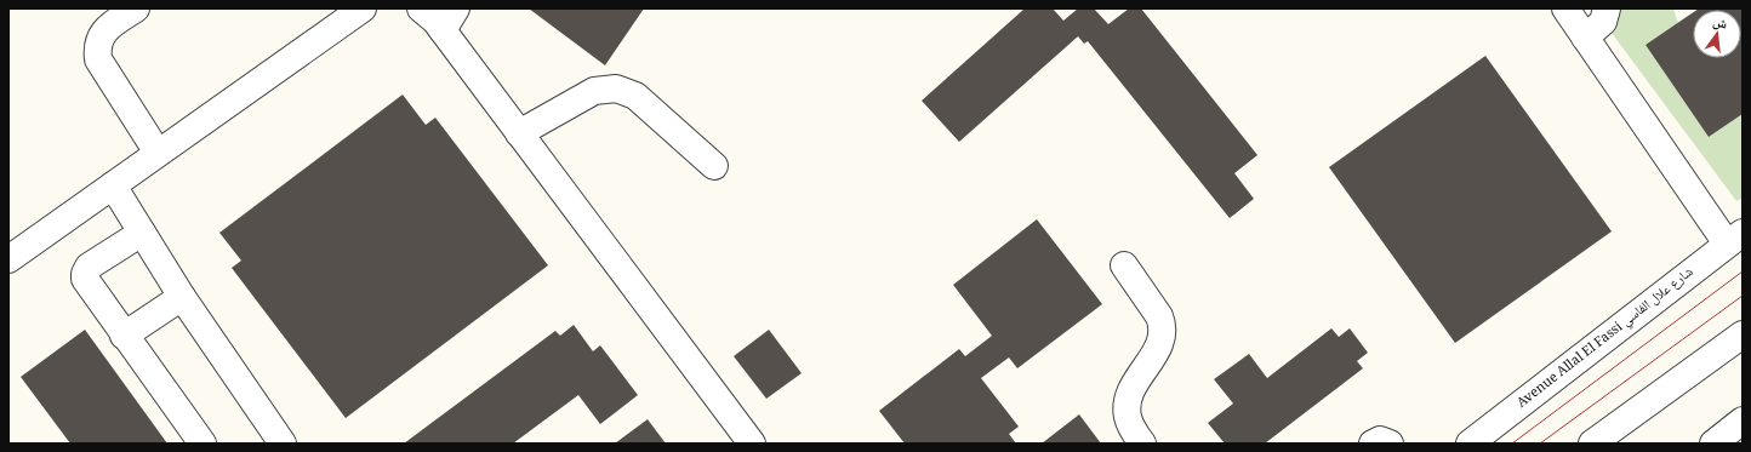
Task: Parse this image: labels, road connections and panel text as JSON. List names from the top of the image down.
{
  "streets": {
    "street": ["Avenue Allal El Fassi شارع علال الفاسي"]
  },
  "north": "top"
}
